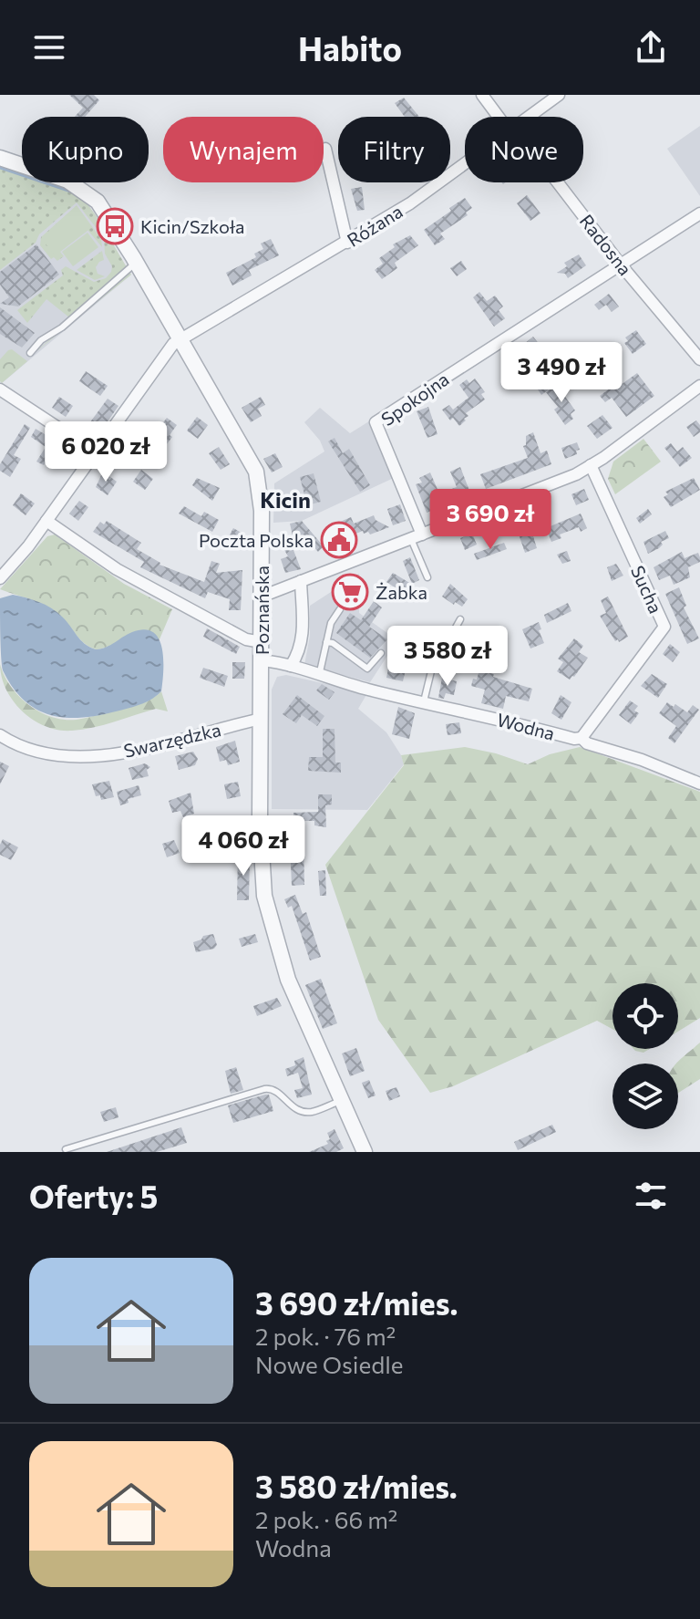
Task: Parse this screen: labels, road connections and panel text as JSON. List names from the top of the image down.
{
  "streets": {
    "street": [
      "Różana",
      "Radosna",
      "Spokojna",
      "Sucha",
      "Poznańska",
      "Wodna",
      "Swarzędzka"
    ]
  },
  "crossings": [
    ["Różana", "Poznańska"],
    ["Radosna", "Spokojna"],
    ["Sucha", "Wodna"],
    ["Poznańska", "Wodna"],
    ["Poznańska", "Swarzędzka"]
  ],
  "districts": ["Kicin"],
  "places": {
    "bus stop": ["Kicin/Szkoła"],
    "public building": ["Poczta Polska"],
    "supermarket": ["Żabka"]
  },
  "page": {
    "header": "Habito",
    "chip": [
      "Kupno",
      "Wynajem",
      "Filtry",
      "Nowe"
    ],
    "price": [
      "3 490 zł",
      "6 020 zł",
      "3 690 zł",
      "3 580 zł",
      "4 060 zł"
    ],
    "heading": "Oferty: 5",
    "list": [
      {
        "name": "3 690 zł/mies.",
        "note": "2 pok. · 76 m² · Nowe Osiedle"
      },
      {
        "name": "3 580 zł/mies.",
        "note": "2 pok. · 66 m² · Wodna"
      }
    ]
  }
}
